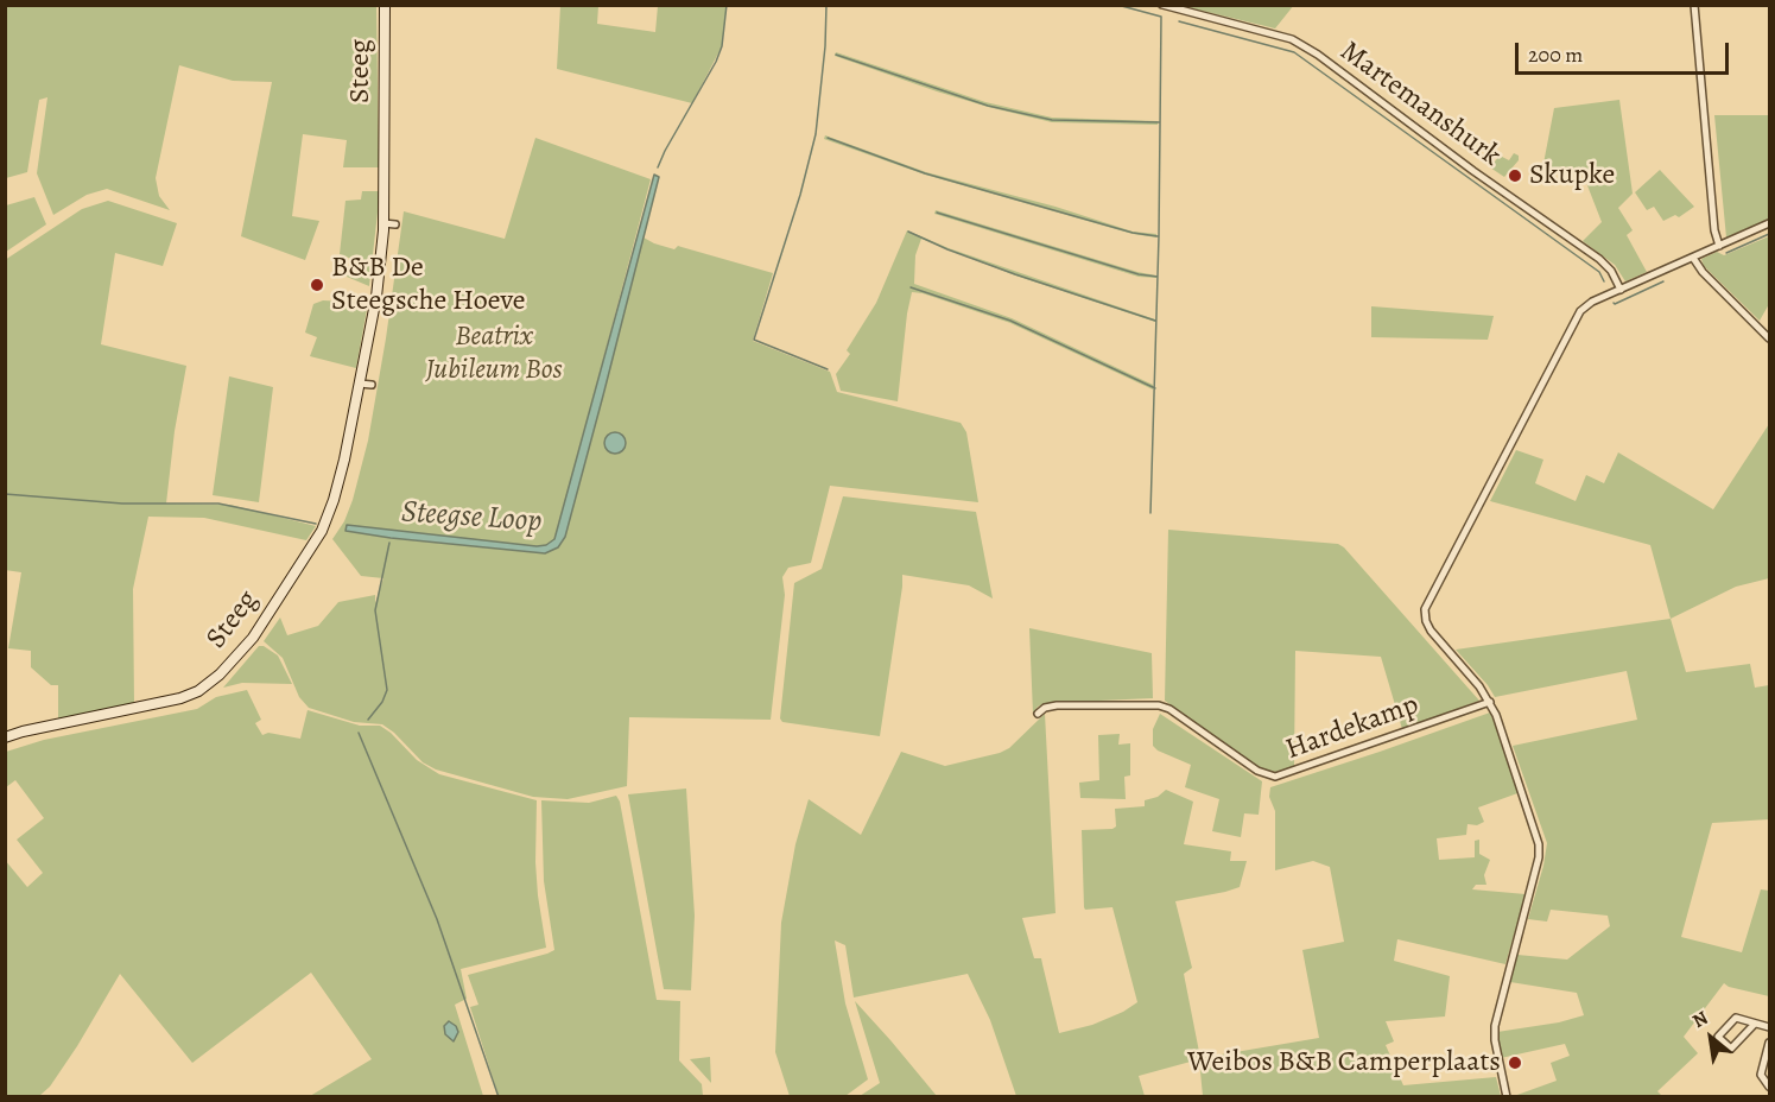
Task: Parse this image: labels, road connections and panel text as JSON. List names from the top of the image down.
{
  "streets": {
    "street": ["Steeg", "Martemanshurk", "Hardekamp"]
  },
  "water": ["Steegse Loop"],
  "parks": ["Beatrix Jubileum Bos"],
  "places": ["Skupke", "B&B De Steegsche Hoeve", "Weibos B&B Camperplaats"],
  "scale_bar": "200 m",
  "north": "top left"
}
